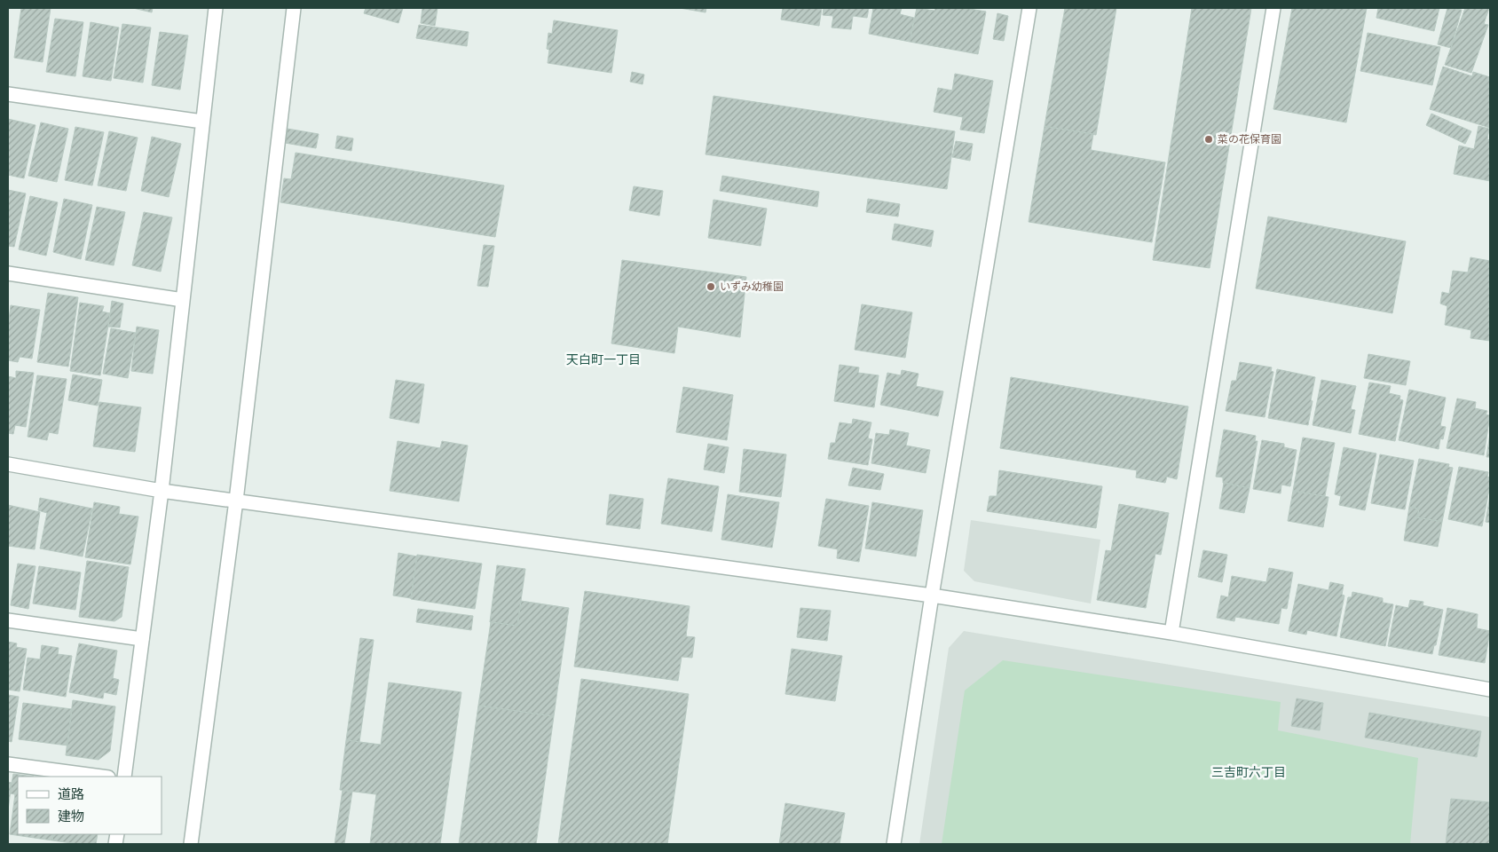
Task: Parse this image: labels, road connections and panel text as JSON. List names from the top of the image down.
{
  "districts": ["天白町一丁目", "三吉町六丁目"],
  "places": ["菜の花保育園", "いずみ幼稚園"],
  "legend": ["道路", "建物"]
}
